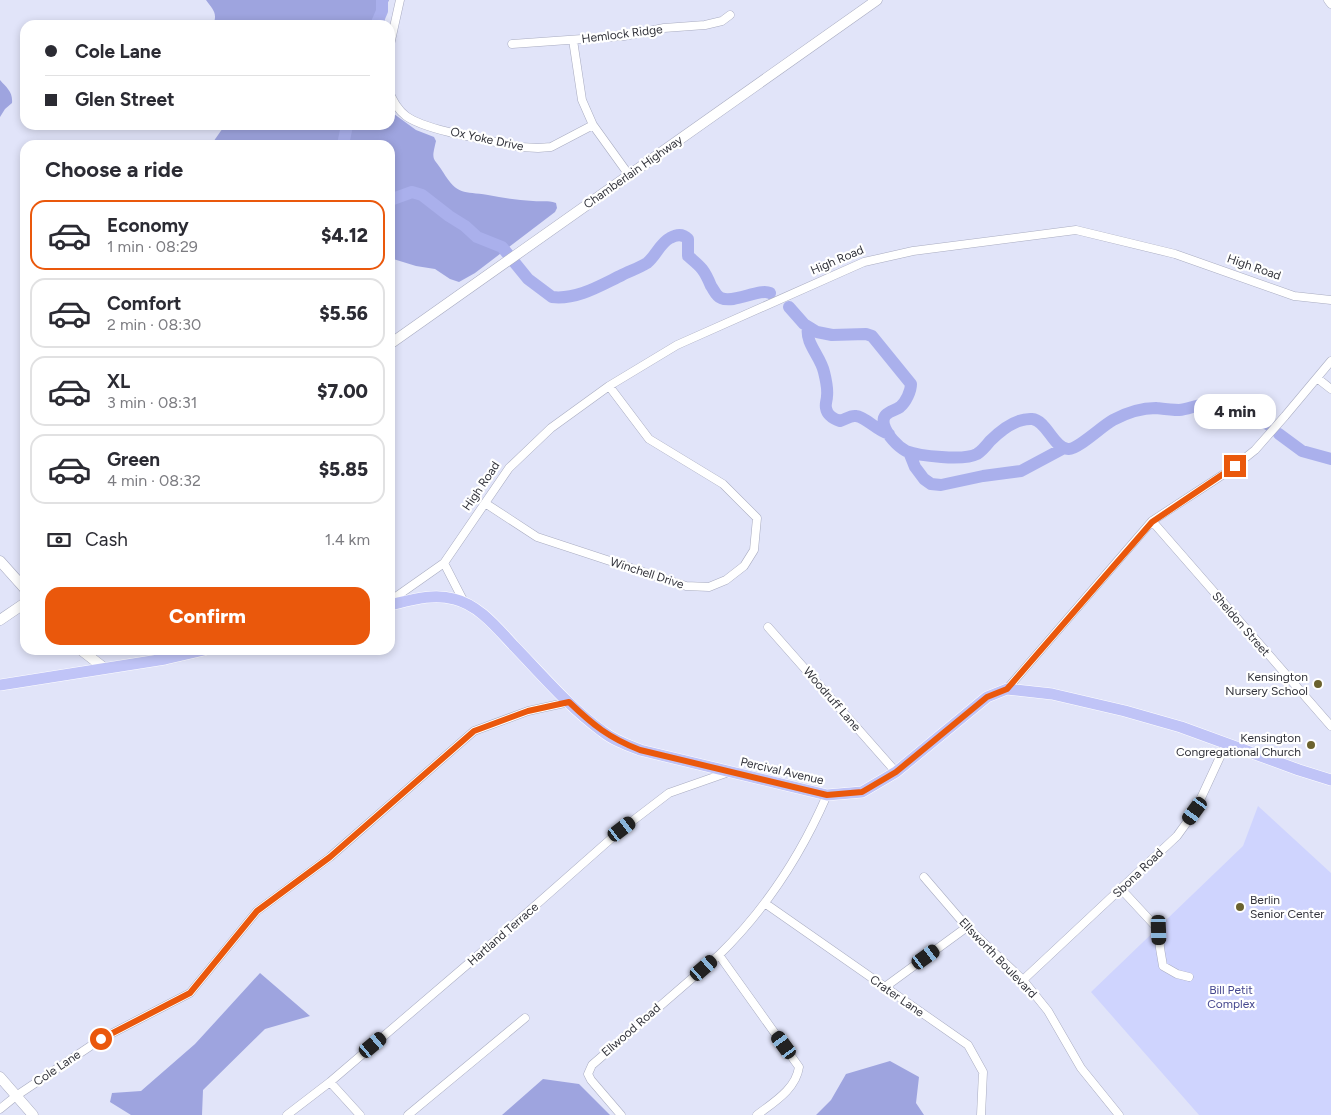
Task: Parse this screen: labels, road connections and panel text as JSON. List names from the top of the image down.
{
  "streets": {
    "main road": ["Chamberlain Highway", "Percival Avenue"],
    "street": [
      "Hemlock Ridge",
      "Ox Yoke Drive",
      "High Road",
      "Winchell Drive",
      "Sheldon Street",
      "Woodruff Lane",
      "Sbona Road",
      "Hartland Terrace",
      "Ellsworth Boulevard",
      "Crater Lane",
      "Ellwood Road",
      "Cole Lane"
    ]
  },
  "crossings": [
    ["High Road", "Winchell Drive"],
    ["Woodruff Lane", "Percival Avenue"],
    ["Percival Avenue", "Hartland Terrace"],
    ["Percival Avenue", "Ellwood Road"],
    ["Percival Avenue", "Cole Lane"],
    ["Sbona Road", "Ellsworth Boulevard"],
    ["Crater Lane", "Ellwood Road"]
  ],
  "parks": ["Bill Petit Complex"],
  "places": ["Kensington Nursery School", "Kensington Congregational Church", "Berlin Senior Center"],
  "page": {
    "banner": ["Cole Lane", "Glen Street"],
    "heading": "Choose a ride",
    "list": [
      {
        "name": "Economy",
        "note": "1 min · 08:29",
        "value": "$4.12"
      },
      {
        "name": "Comfort",
        "note": "2 min · 08:30",
        "value": "$5.56"
      },
      {
        "name": "XL",
        "note": "3 min · 08:31",
        "value": "$7.00"
      },
      {
        "name": "Green",
        "note": "4 min · 08:32",
        "value": "$5.85"
      }
    ],
    "bubble": "4 min",
    "pay": ["Cash", "1.4 km"],
    "buttons": "Confirm"
  }
}
